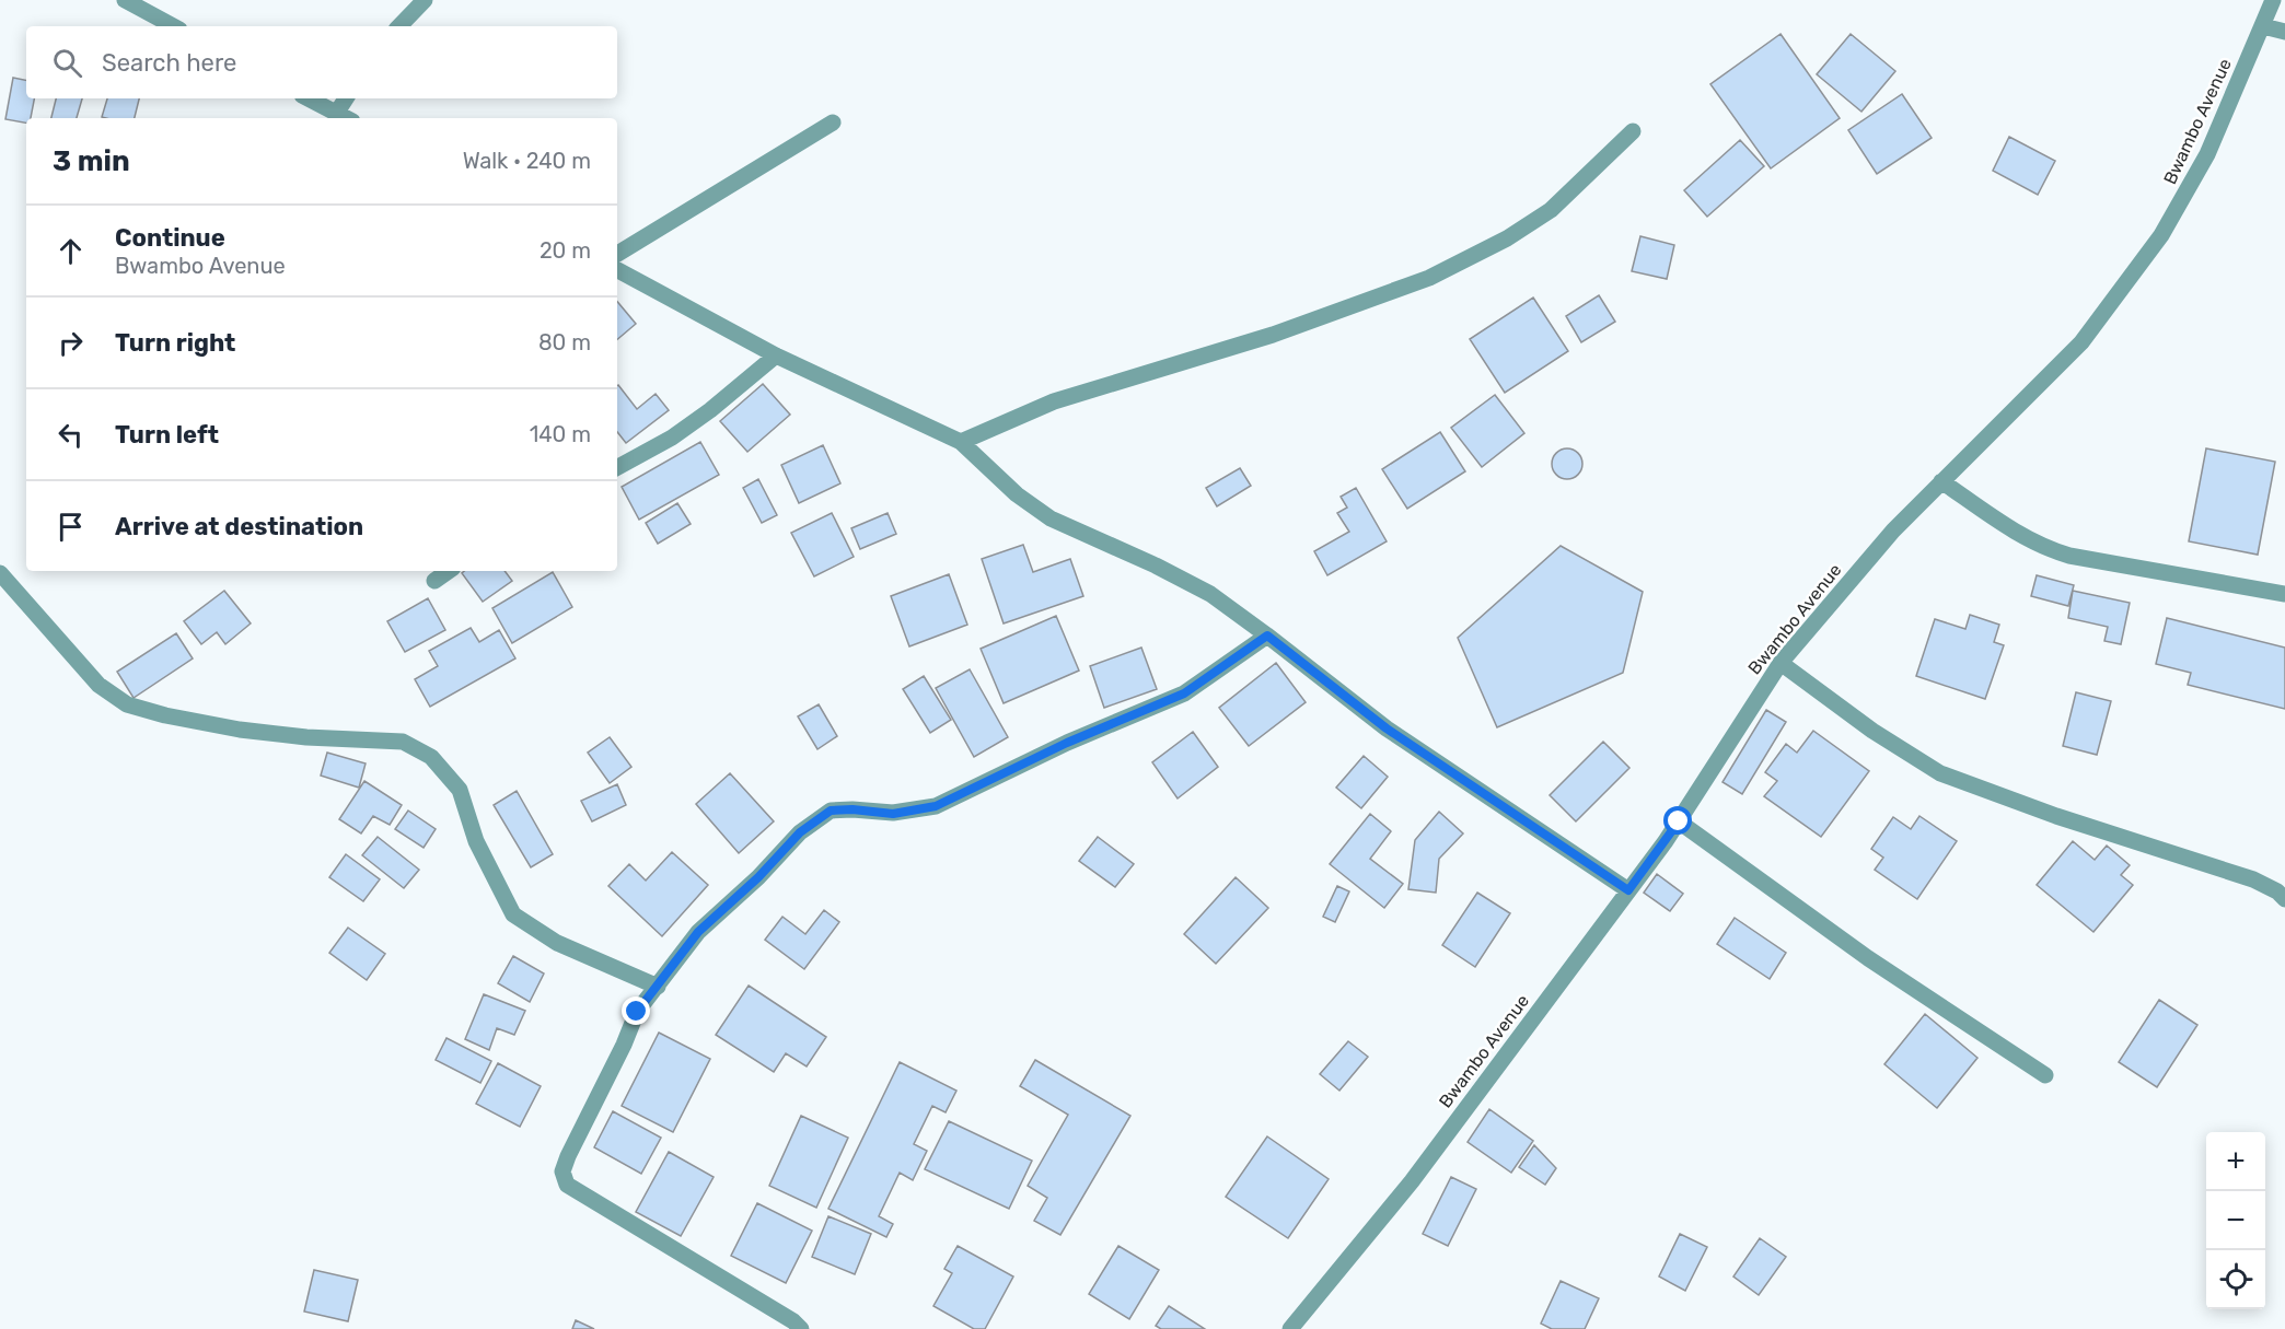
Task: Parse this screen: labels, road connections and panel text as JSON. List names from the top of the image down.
{
  "streets": {
    "street": ["Bwambo Avenue"]
  },
  "page": {
    "search": "Search here",
    "heading": ["3 min", "Walk · 240 m"],
    "list": [
      ["Continue", "Bwambo Avenue", "20 m"],
      ["Turn right", "80 m"],
      ["Turn left", "140 m"],
      "Arrive at destination"
    ],
    "map_buttons": ["+", "−"]
  }
}
